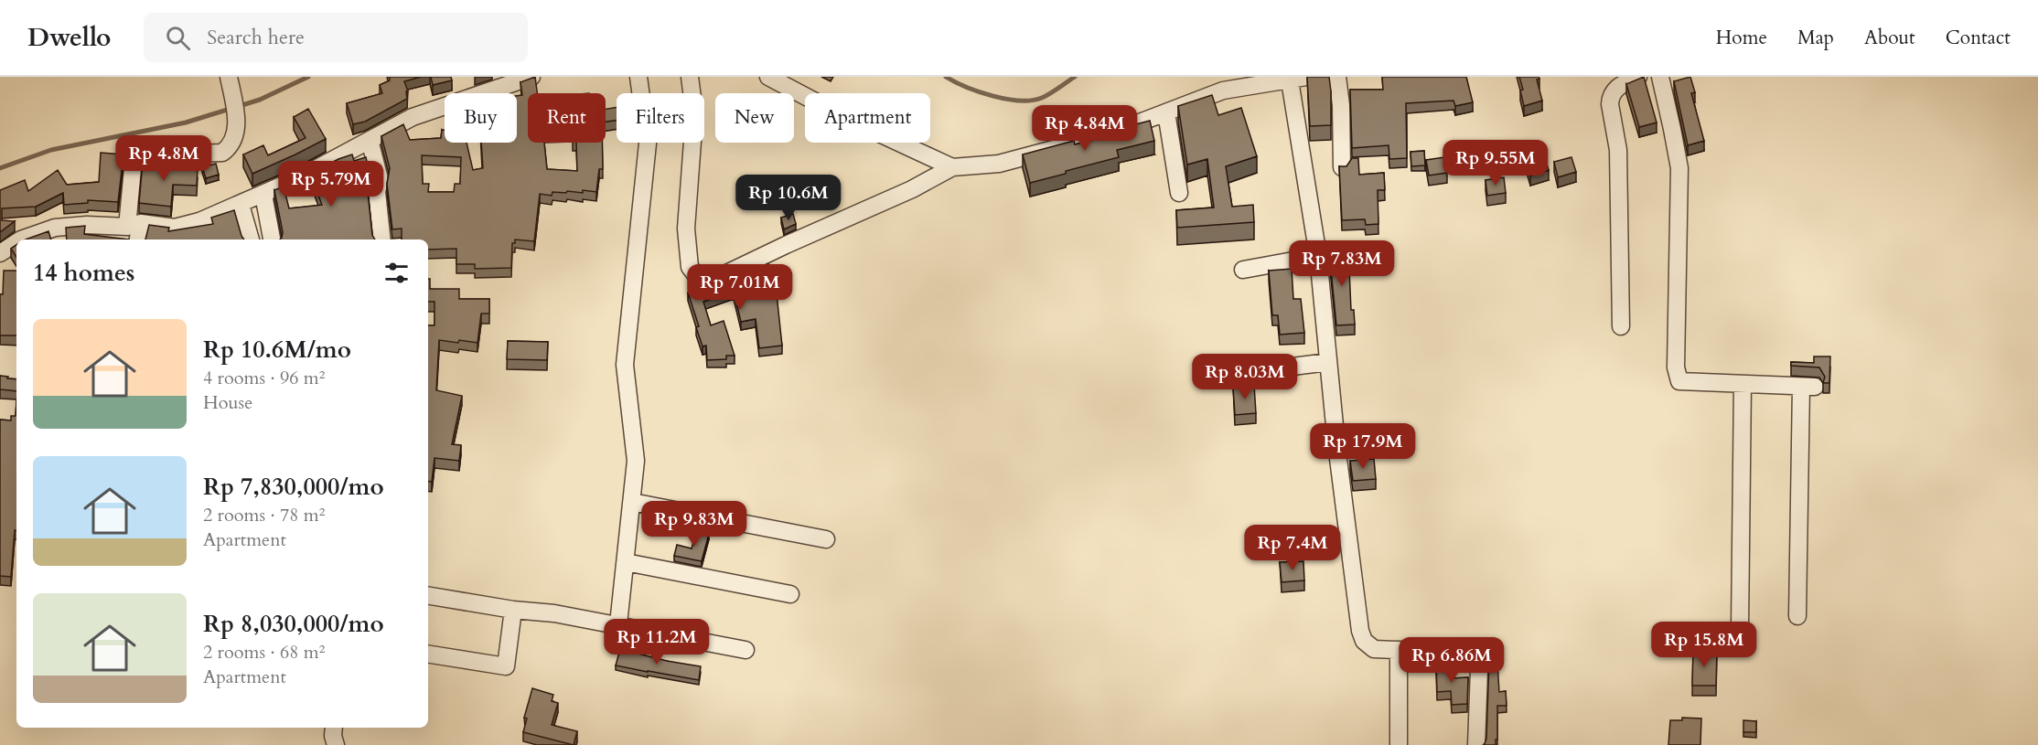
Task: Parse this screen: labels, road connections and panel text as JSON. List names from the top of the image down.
{
  "page": {
    "header": "Dwello",
    "search": "Search here",
    "nav": [
      "Home",
      "Map",
      "About",
      "Contact"
    ],
    "chip": [
      "Buy",
      "Rent",
      "Filters",
      "New",
      "Apartment"
    ],
    "price": [
      "Rp 4.84M",
      "Rp 4.8M",
      "Rp 9.55M",
      "Rp 5.79M",
      "Rp 10.6M",
      "Rp 7.83M",
      "Rp 7.01M",
      "Rp 8.03M",
      "Rp 17.9M",
      "Rp 9.83M",
      "Rp 7.4M",
      "Rp 11.2M",
      "Rp 15.8M",
      "Rp 6.86M"
    ],
    "heading": "14 homes",
    "list": [
      {
        "name": "Rp 10.6M/mo",
        "note": "4 rooms · 96 m² · House"
      },
      {
        "name": "Rp 7,830,000/mo",
        "note": "2 rooms · 78 m² · Apartment"
      },
      {
        "name": "Rp 8,030,000/mo",
        "note": "2 rooms · 68 m² · Apartment"
      }
    ]
  }
}
